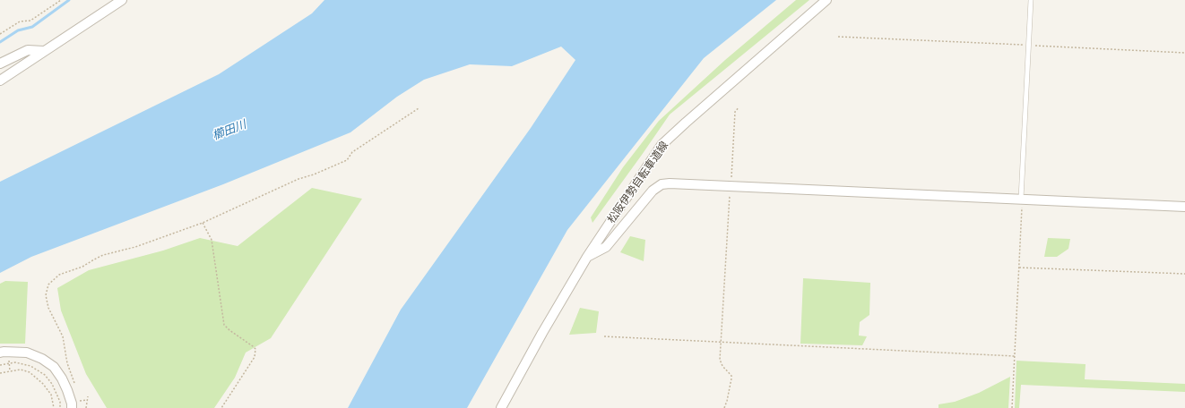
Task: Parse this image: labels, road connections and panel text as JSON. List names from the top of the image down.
{
  "streets": {
    "street": ["松阪伊勢自転車道線"]
  },
  "water": ["櫛田川"]
}
